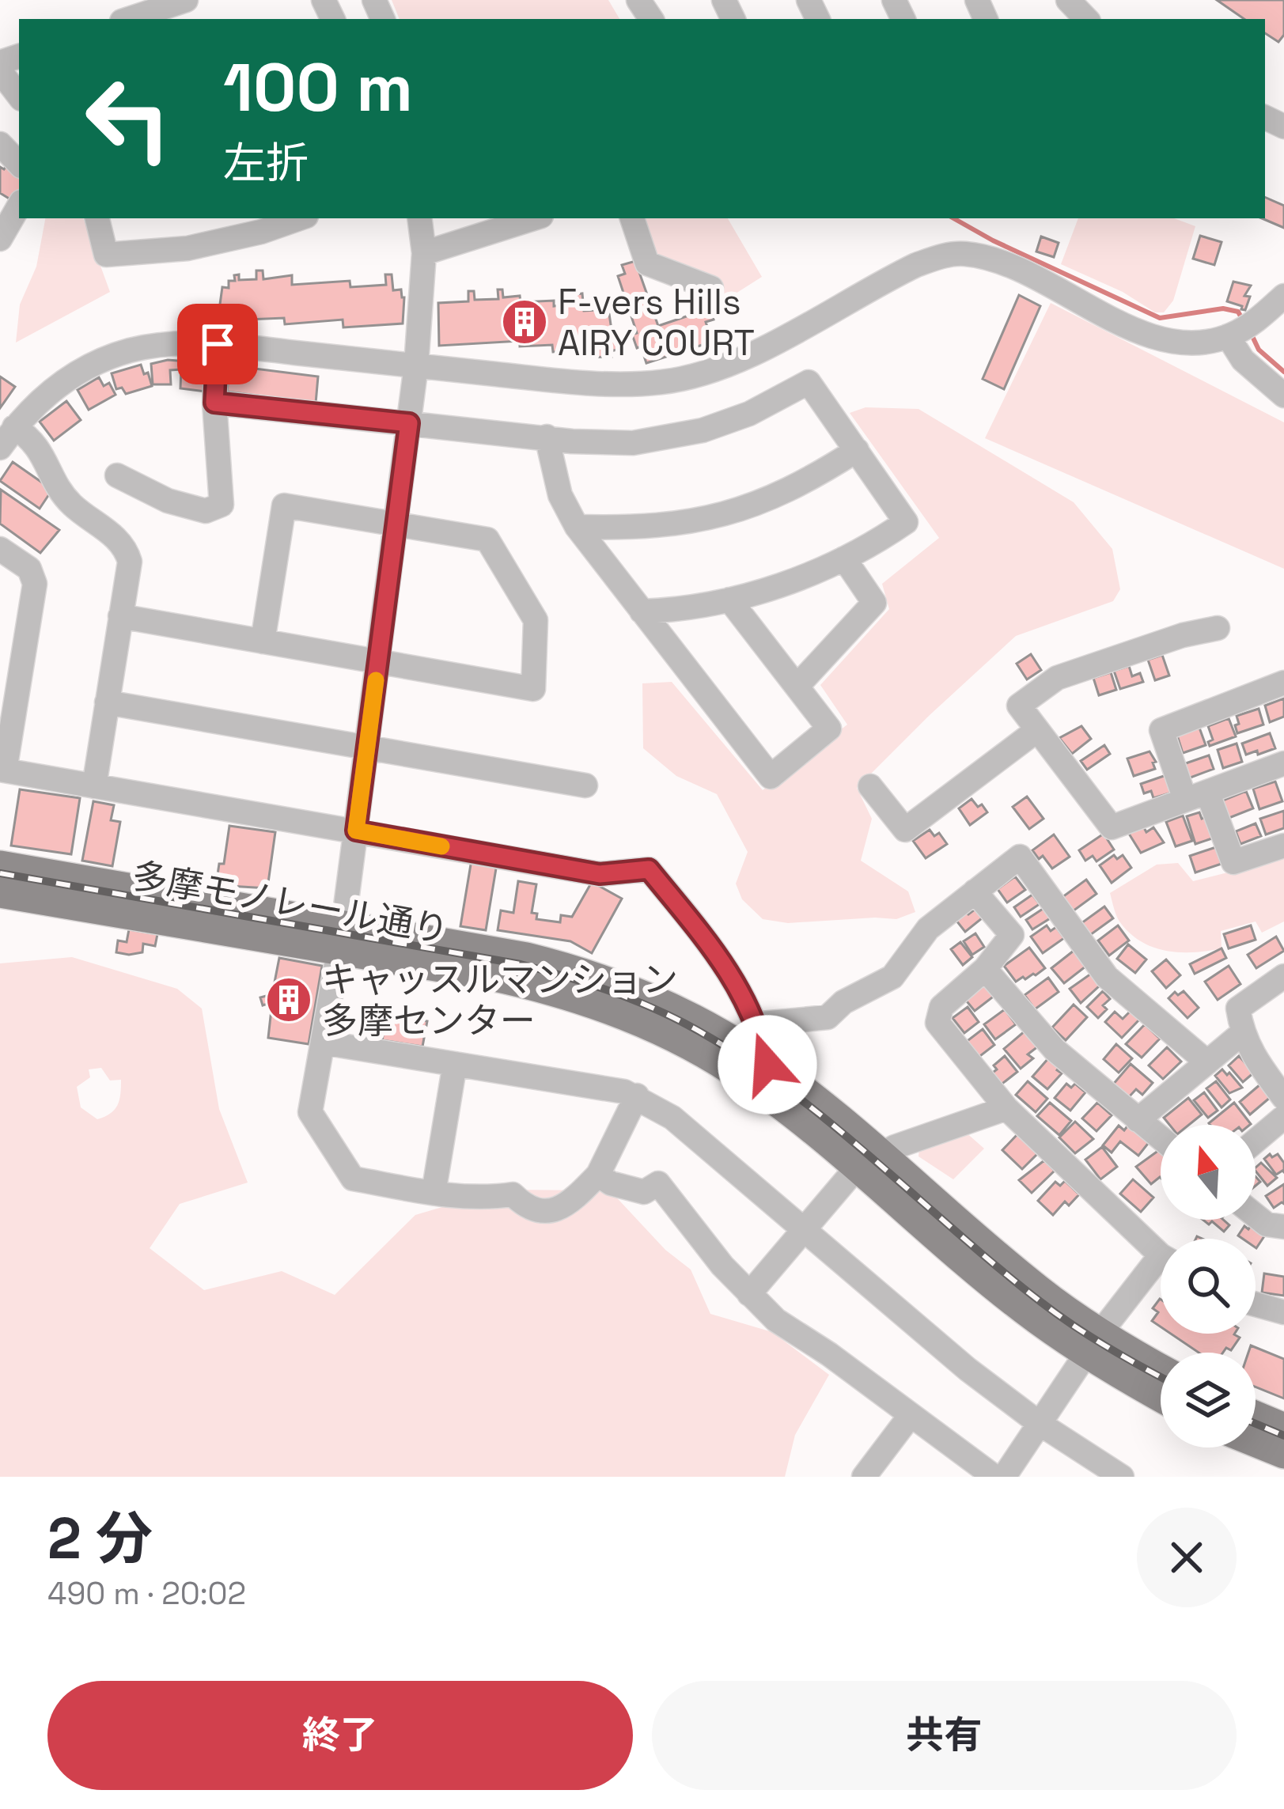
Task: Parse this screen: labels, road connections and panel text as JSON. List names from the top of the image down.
{
  "streets": {
    "main road": ["多摩モノレール通り"]
  },
  "places": {
    "building": ["F-vers Hills AIRY COURT", "キャッスルマンション 多摩センター"]
  },
  "north": "top",
  "page": {
    "turn": ["100 m", "左折"],
    "heading": ["2 分", "490 m · 20:02"],
    "buttons": ["終了", "共有"]
  }
}
